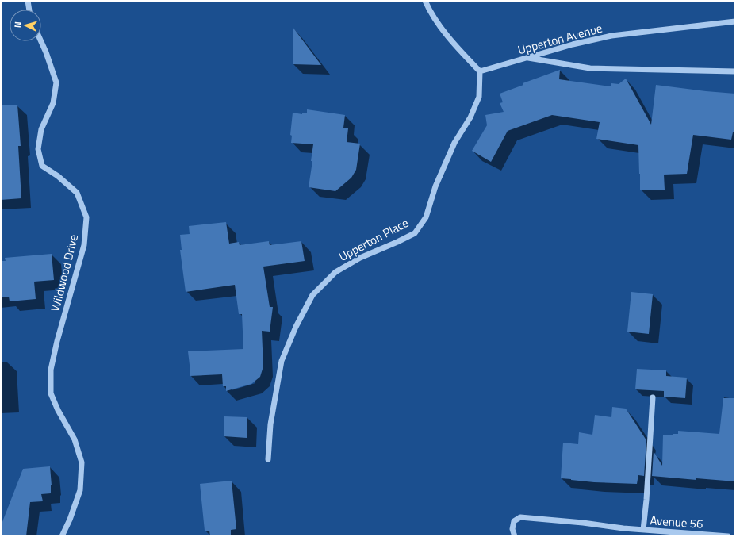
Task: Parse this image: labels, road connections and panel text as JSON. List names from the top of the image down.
{
  "streets": {
    "street": [
      "Upperton Avenue",
      "Upperton Place",
      "Wildwood Drive",
      "Avenue 56"
    ]
  },
  "crossings": [
    ["Upperton Avenue", "Upperton Place"]
  ],
  "north": "left"
}
